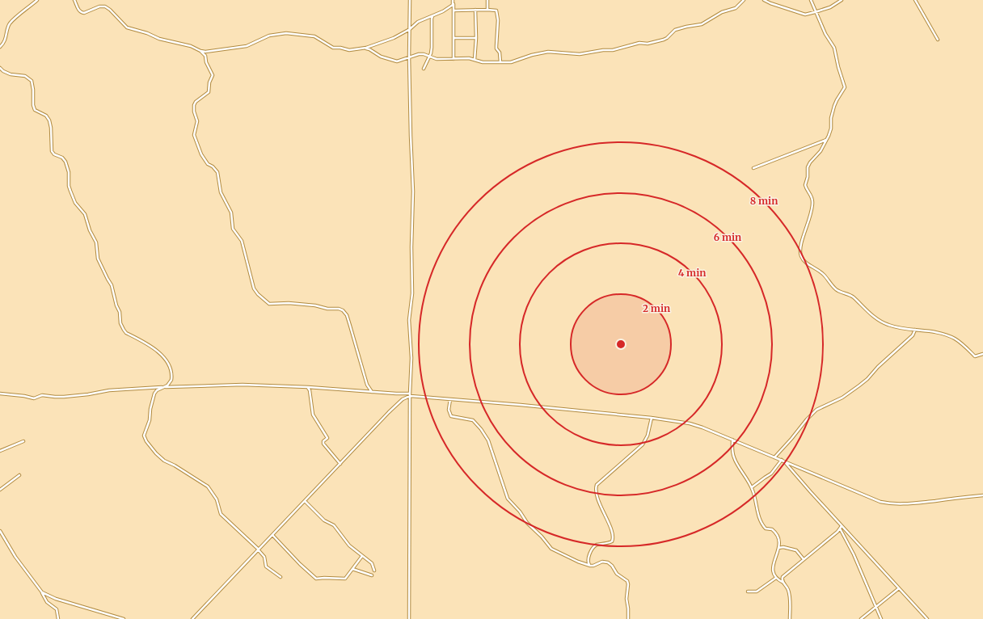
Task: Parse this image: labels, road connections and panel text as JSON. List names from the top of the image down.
{
  "rings": [
    "8 min",
    "6 min",
    "4 min",
    "2 min"
  ]
}
